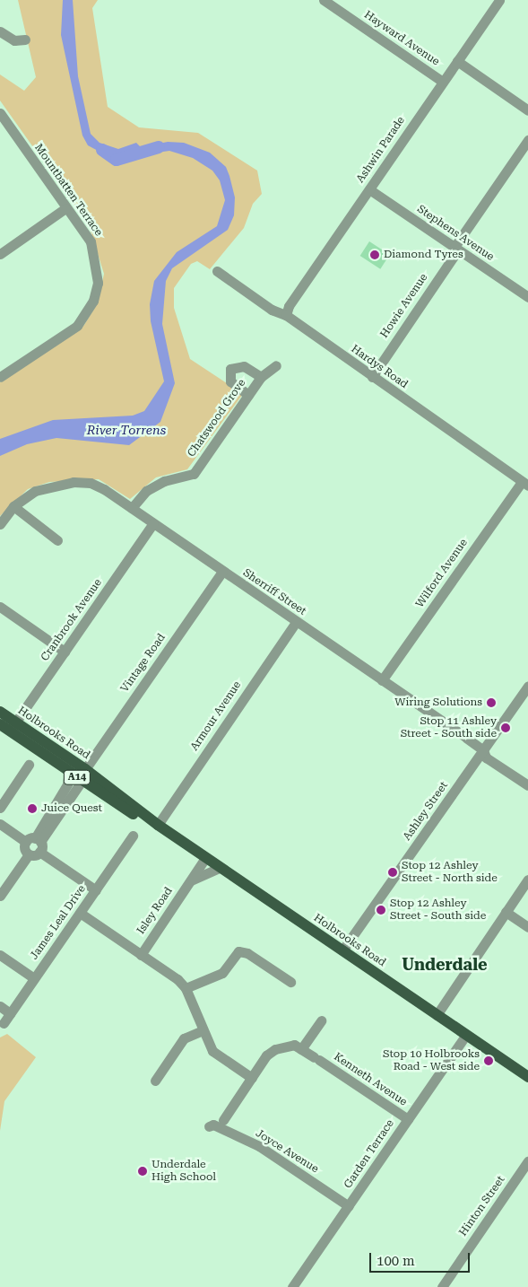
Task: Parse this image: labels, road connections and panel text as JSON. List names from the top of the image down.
{
  "streets": {
    "main road": ["Holbrooks Road", "A14"],
    "street": [
      "Hayward Avenue",
      "Ashwin Parade",
      "Mountbatten Terrace",
      "Stephens Avenue",
      "Howie Avenue",
      "Hardys Road",
      "Chatswood Grove",
      "Wilford Avenue",
      "Sherriff Street",
      "Cranbrook Avenue",
      "Vintage Road",
      "Armour Avenue",
      "Ashley Street",
      "Isley Road",
      "James Leal Drive",
      "Kenneth Avenue",
      "Joyce Avenue",
      "Garden Terrace",
      "Hinton Street"
    ]
  },
  "crossings": [
    ["Hayward Avenue", "Ashwin Parade"],
    ["Ashwin Parade", "Stephens Avenue"],
    ["Ashwin Parade", "Hardys Road"],
    ["Stephens Avenue", "Howie Avenue"],
    ["Howie Avenue", "Hardys Road"],
    ["Hardys Road", "Wilford Avenue"],
    ["Chatswood Grove", "Sherriff Street"],
    ["Wilford Avenue", "Sherriff Street"],
    ["Sherriff Street", "Cranbrook Avenue"],
    ["Sherriff Street", "Vintage Road"],
    ["Sherriff Street", "Armour Avenue"],
    ["Sherriff Street", "Ashley Street"],
    ["Cranbrook Avenue", "Holbrooks Road"],
    ["Vintage Road", "Holbrooks Road"],
    ["Armour Avenue", "Holbrooks Road"],
    ["Holbrooks Road", "Ashley Street"],
    ["Holbrooks Road", "Isley Road"],
    ["Holbrooks Road", "Garden Terrace"],
    ["Kenneth Avenue", "Garden Terrace"],
    ["Joyce Avenue", "Garden Terrace"]
  ],
  "districts": ["Underdale"],
  "water": ["River Torrens"],
  "places": [
    "Diamond Tyres",
    "Wiring Solutions",
    "Stop 11 Ashley Street - South side",
    "Juice Quest",
    "Stop 12 Ashley Street - North side",
    "Stop 12 Ashley Street - South side",
    "Stop 10 Holbrooks Road - West side",
    "Underdale High School"
  ],
  "scale_bar": "100 m"
}
